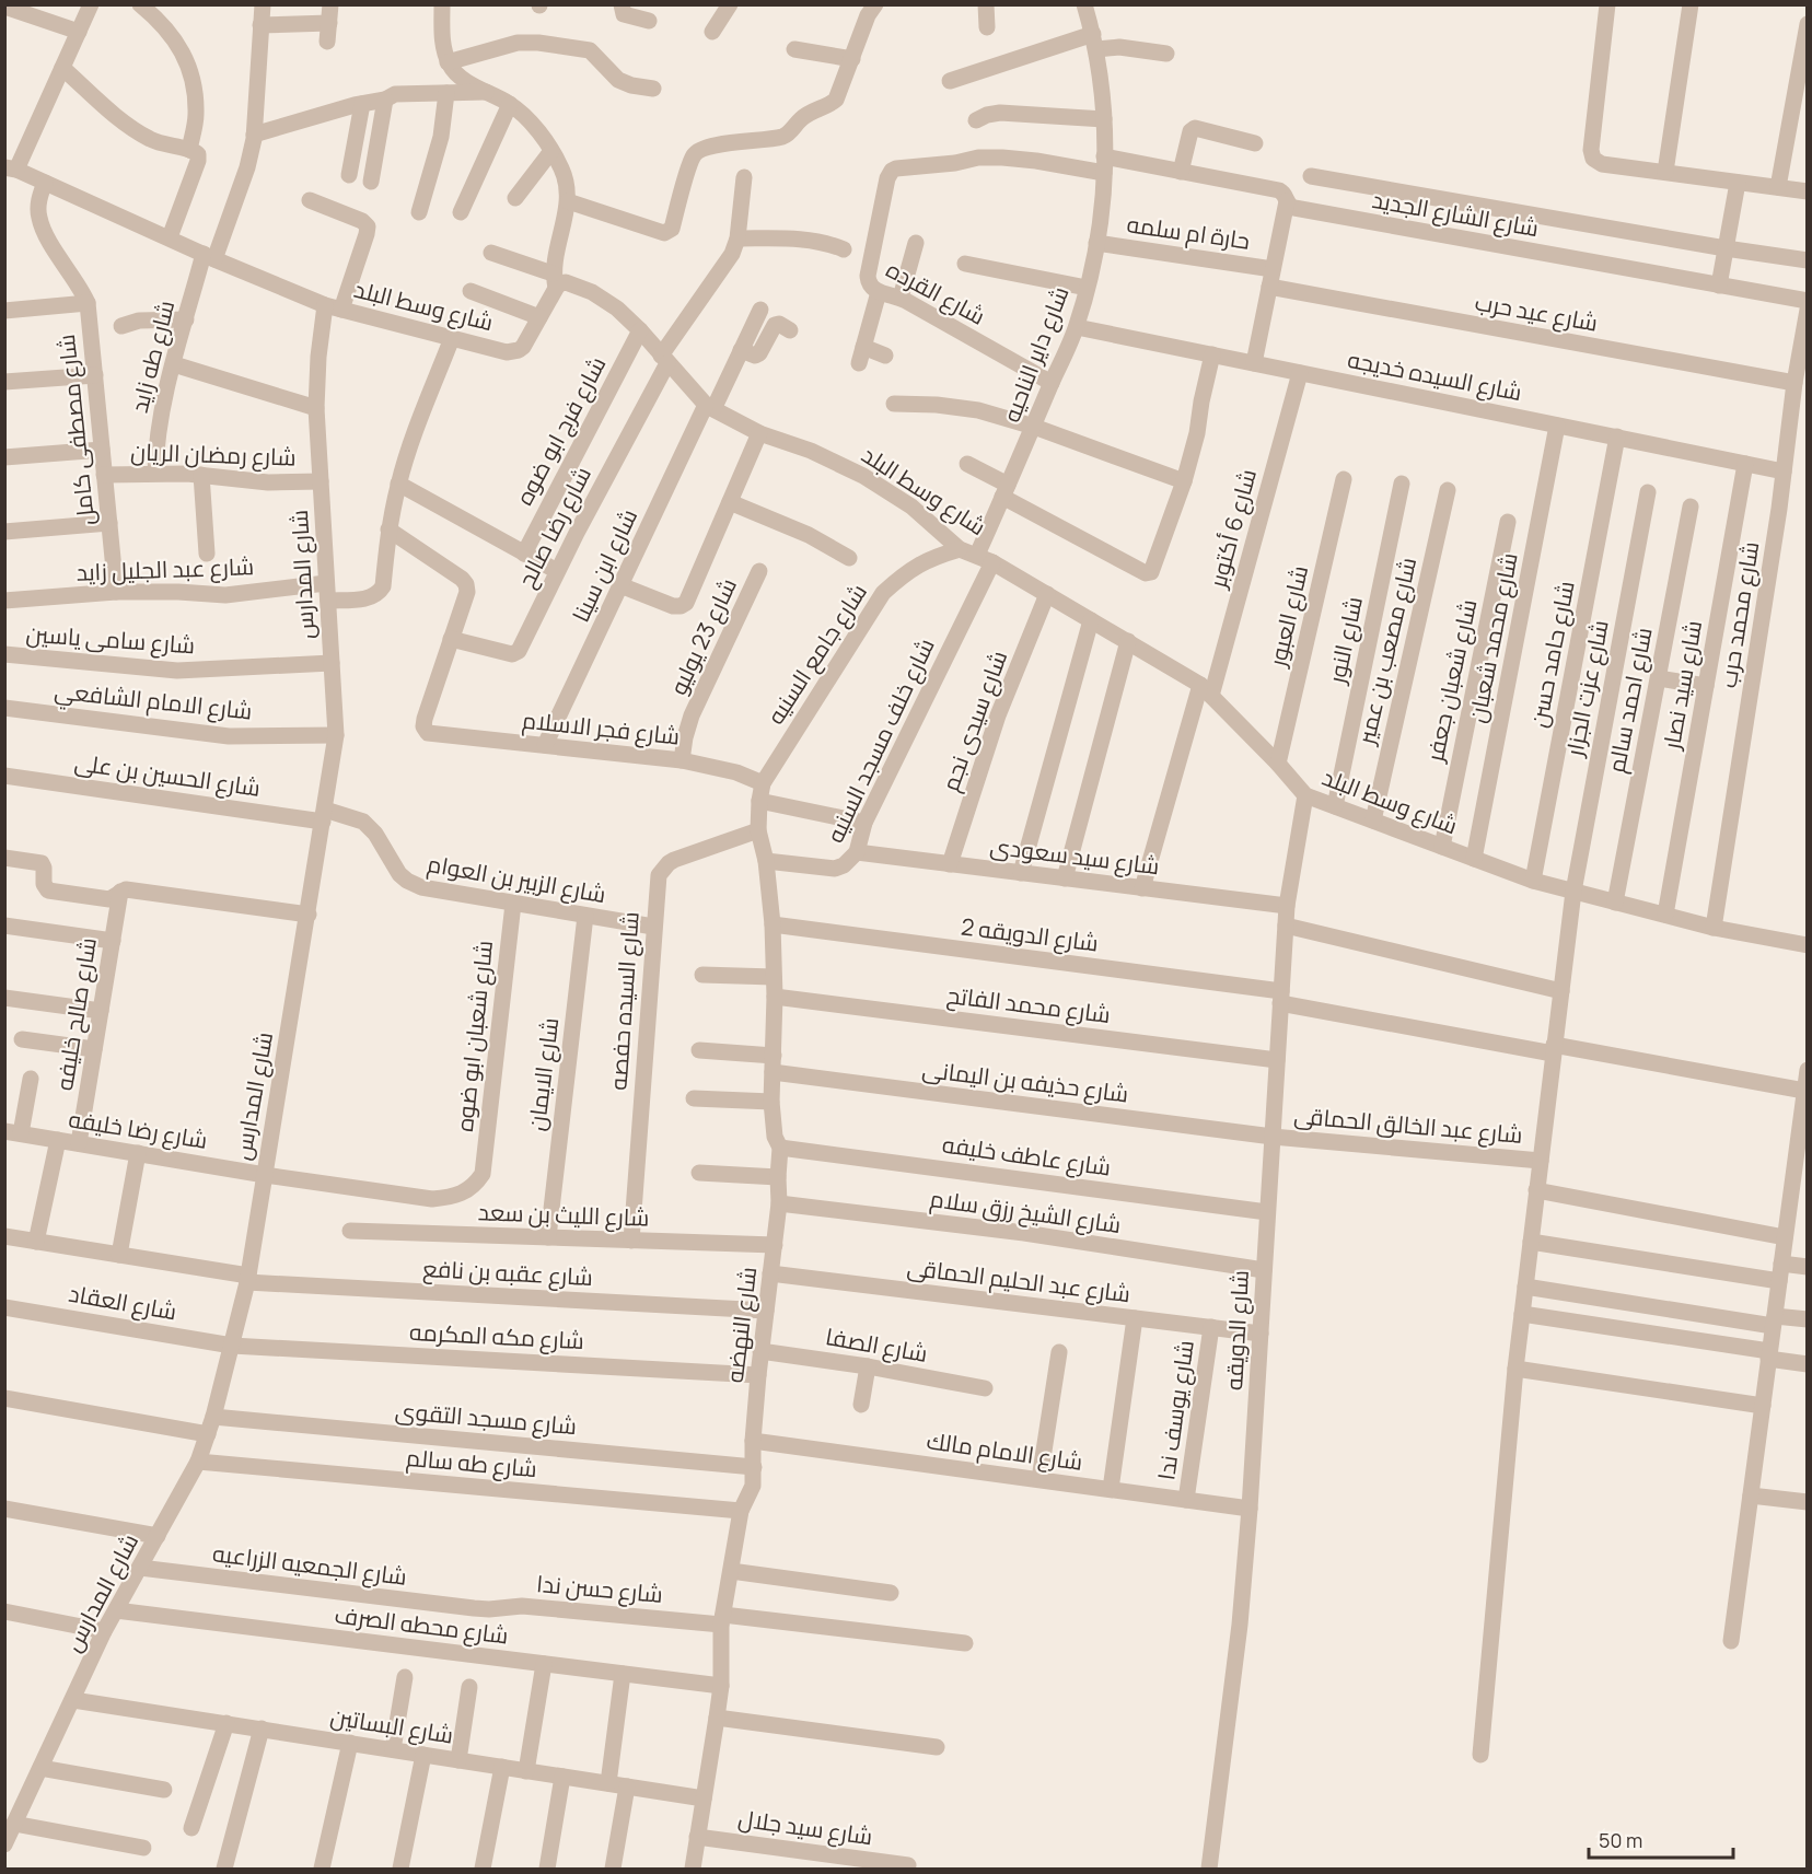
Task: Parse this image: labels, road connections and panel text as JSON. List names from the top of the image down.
{
  "streets": {
    "street": [
      "شارع الشارع الجديد",
      "حارة ام سلمه",
      "شارع القرده",
      "شارع وسط البلد",
      "شارع عيد حرب",
      "شارع داير الناحيه",
      "شارع طه زايد",
      "شارع السيده خديجه",
      "شارع مصطفى كامل",
      "شارع فرج ابو ضوه",
      "شارع رمضان الريان",
      "شارع رضا صالح",
      "شارع 6 أكتوبر",
      "شارع ابن سينا",
      "شارع عبد الجليل زايد",
      "شارع المدارس",
      "شارع محمد حرب",
      "شارع العبور",
      "شارع 23 يوليو",
      "شارع محمد شعبان",
      "شارع سامى ياسين",
      "شارع النور",
      "شارع مصعب بن عمير",
      "شارع جامع السنيه",
      "شارع حامد حسن",
      "شارع شعبان جعفر",
      "شارع سيد نصار",
      "شارع عزت الجزار",
      "شارع احمد سالم",
      "شارع الامام الشافعي",
      "شارع سيدى نجم",
      "شارع فجر الاسلام",
      "شارع خلف مسجد السنيه",
      "شارع الحسين بن على",
      "شارع سيد سعودى",
      "شارع الزبير بن العوام",
      "شارع الدويقه 2",
      "شارع السيده حفصه",
      "شارع محمد الفاتح",
      "شارع صالح خليفه",
      "شارع شعبان ابو ضوه",
      "شارع الايمان",
      "شارع حذيفه بن اليمانى",
      "شارع عبد الخالق الحماقى",
      "شارع رضا خليفه",
      "شارع عاطف خليفه",
      "شارع الشيخ رزق سلام",
      "شارع الليث بن سعد",
      "شارع عقبه بن نافع",
      "شارع عبد الحليم الحماقى",
      "شارع العقاد",
      "شارع النهضه",
      "شارع الدويقه",
      "شارع مكه المكرمه",
      "شارع الصفا",
      "شارع يوسف ندا",
      "شارع مسجد التقوى",
      "شارع الامام مالك",
      "شارع طه سالم",
      "شارع الجمعيه الزراعيه",
      "شارع حسن ندا",
      "شارع محطه الصرف",
      "شارع البساتين",
      "شارع سيد جلال"
    ]
  },
  "crossings": [
    ["شارع الشارع الجديد", "شارع القرده"],
    ["شارع الشارع الجديد", "شارع داير الناحيه"],
    ["حارة ام سلمه", "شارع داير الناحيه"],
    ["شارع القرده", "شارع داير الناحيه"],
    ["شارع وسط البلد", "شارع داير الناحيه"],
    ["شارع وسط البلد", "شارع طه زايد"],
    ["شارع وسط البلد", "شارع مصطفى كامل"],
    ["شارع وسط البلد", "شارع فرج ابو ضوه"],
    ["شارع وسط البلد", "شارع رضا صالح"],
    ["شارع وسط البلد", "شارع 6 أكتوبر"],
    ["شارع وسط البلد", "شارع ابن سينا"],
    ["شارع وسط البلد", "شارع المدارس"],
    ["شارع وسط البلد", "شارع محمد حرب"],
    ["شارع وسط البلد", "شارع العبور"],
    ["شارع وسط البلد", "شارع محمد شعبان"],
    ["شارع وسط البلد", "شارع النور"],
    ["شارع وسط البلد", "شارع مصعب بن عمير"],
    ["شارع وسط البلد", "شارع جامع السنيه"],
    ["شارع وسط البلد", "شارع حامد حسن"],
    ["شارع وسط البلد", "شارع شعبان جعفر"],
    ["شارع وسط البلد", "شارع سيد نصار"],
    ["شارع وسط البلد", "شارع عزت الجزار"],
    ["شارع وسط البلد", "شارع احمد سالم"],
    ["شارع وسط البلد", "شارع سيدى نجم"],
    ["شارع وسط البلد", "شارع خلف مسجد السنيه"],
    ["شارع وسط البلد", "شارع الدويقه"],
    ["شارع عيد حرب", "شارع محمد حرب"],
    ["شارع داير الناحيه", "شارع السيده خديجه"],
    ["شارع داير الناحيه", "شارع خلف مسجد السنيه"],
    ["شارع طه زايد", "شارع رمضان الريان"],
    ["شارع السيده خديجه", "شارع 6 أكتوبر"],
    ["شارع السيده خديجه", "شارع محمد حرب"],
    ["شارع السيده خديجه", "شارع محمد شعبان"],
    ["شارع السيده خديجه", "شارع حامد حسن"],
    ["شارع السيده خديجه", "شارع سيد نصار"],
    ["شارع مصطفى كامل", "شارع رمضان الريان"],
    ["شارع مصطفى كامل", "شارع عبد الجليل زايد"],
    ["شارع رمضان الريان", "شارع المدارس"],
    ["شارع رضا صالح", "شارع فجر الاسلام"],
    ["شارع 6 أكتوبر", "شارع سيد سعودى"],
    ["شارع ابن سينا", "شارع فجر الاسلام"],
    ["شارع عبد الجليل زايد", "شارع المدارس"],
    ["شارع المدارس", "شارع سامى ياسين"],
    ["شارع المدارس", "شارع الامام الشافعي"],
    ["شارع المدارس", "شارع الحسين بن على"],
    ["شارع المدارس", "شارع الزبير بن العوام"],
    ["شارع المدارس", "شارع رضا خليفه"],
    ["شارع المدارس", "شارع عقبه بن نافع"],
    ["شارع المدارس", "شارع العقاد"],
    ["شارع المدارس", "شارع مكه المكرمه"],
    ["شارع المدارس", "شارع مسجد التقوى"],
    ["شارع المدارس", "شارع طه سالم"],
    ["شارع المدارس", "شارع الجمعيه الزراعيه"],
    ["شارع المدارس", "شارع محطه الصرف"],
    ["شارع المدارس", "شارع البساتين"],
    ["شارع 23 يوليو", "شارع فجر الاسلام"],
    ["شارع جامع السنيه", "شارع فجر الاسلام"],
    ["شارع جامع السنيه", "شارع النهضه"],
    ["شارع عزت الجزار", "شارع الدويقه 2"],
    ["شارع عزت الجزار", "شارع عبد الخالق الحماقى"],
    ["شارع سيدى نجم", "شارع سيد سعودى"],
    ["شارع فجر الاسلام", "شارع النهضه"],
    ["شارع خلف مسجد السنيه", "شارع سيد سعودى"],
    ["شارع خلف مسجد السنيه", "شارع النهضه"],
    ["شارع الحسين بن على", "شارع الزبير بن العوام"],
    ["شارع سيد سعودى", "شارع الدويقه"],
    ["شارع الزبير بن العوام", "شارع السيده حفصه"],
    ["شارع الزبير بن العوام", "شارع شعبان ابو ضوه"],
    ["شارع الزبير بن العوام", "شارع الايمان"],
    ["شارع الدويقه 2", "شارع النهضه"],
    ["شارع الدويقه 2", "شارع الدويقه"],
    ["شارع السيده حفصه", "شارع الليث بن سعد"],
    ["شارع السيده حفصه", "شارع النهضه"],
    ["شارع محمد الفاتح", "شارع النهضه"],
    ["شارع محمد الفاتح", "شارع الدويقه"],
    ["شارع صالح خليفه", "شارع رضا خليفه"],
    ["شارع شعبان ابو ضوه", "شارع رضا خليفه"],
    ["شارع الايمان", "شارع الليث بن سعد"],
    ["شارع حذيفه بن اليمانى", "شارع عبد الخالق الحماقى"],
    ["شارع حذيفه بن اليمانى", "شارع النهضه"],
    ["شارع حذيفه بن اليمانى", "شارع الدويقه"],
    ["شارع عبد الخالق الحماقى", "شارع الدويقه"],
    ["شارع عاطف خليفه", "شارع النهضه"],
    ["شارع عاطف خليفه", "شارع الدويقه"],
    ["شارع الشيخ رزق سلام", "شارع النهضه"],
    ["شارع الشيخ رزق سلام", "شارع الدويقه"],
    ["شارع الليث بن سعد", "شارع النهضه"],
    ["شارع عقبه بن نافع", "شارع النهضه"],
    ["شارع عبد الحليم الحماقى", "شارع النهضه"],
    ["شارع عبد الحليم الحماقى", "شارع الدويقه"],
    ["شارع عبد الحليم الحماقى", "شارع يوسف ندا"],
    ["شارع العقاد", "شارع مكه المكرمه"],
    ["شارع النهضه", "شارع مكه المكرمه"],
    ["شارع النهضه", "شارع الصفا"],
    ["شارع النهضه", "شارع مسجد التقوى"],
    ["شارع النهضه", "شارع الامام مالك"],
    ["شارع النهضه", "شارع طه سالم"],
    ["شارع النهضه", "شارع حسن ندا"],
    ["شارع النهضه", "شارع محطه الصرف"],
    ["شارع النهضه", "شارع البساتين"],
    ["شارع النهضه", "شارع سيد جلال"],
    ["شارع الدويقه", "شارع الامام مالك"],
    ["شارع يوسف ندا", "شارع الامام مالك"],
    ["شارع الجمعيه الزراعيه", "شارع حسن ندا"]
  ],
  "scale_bar": "50 m"
}
